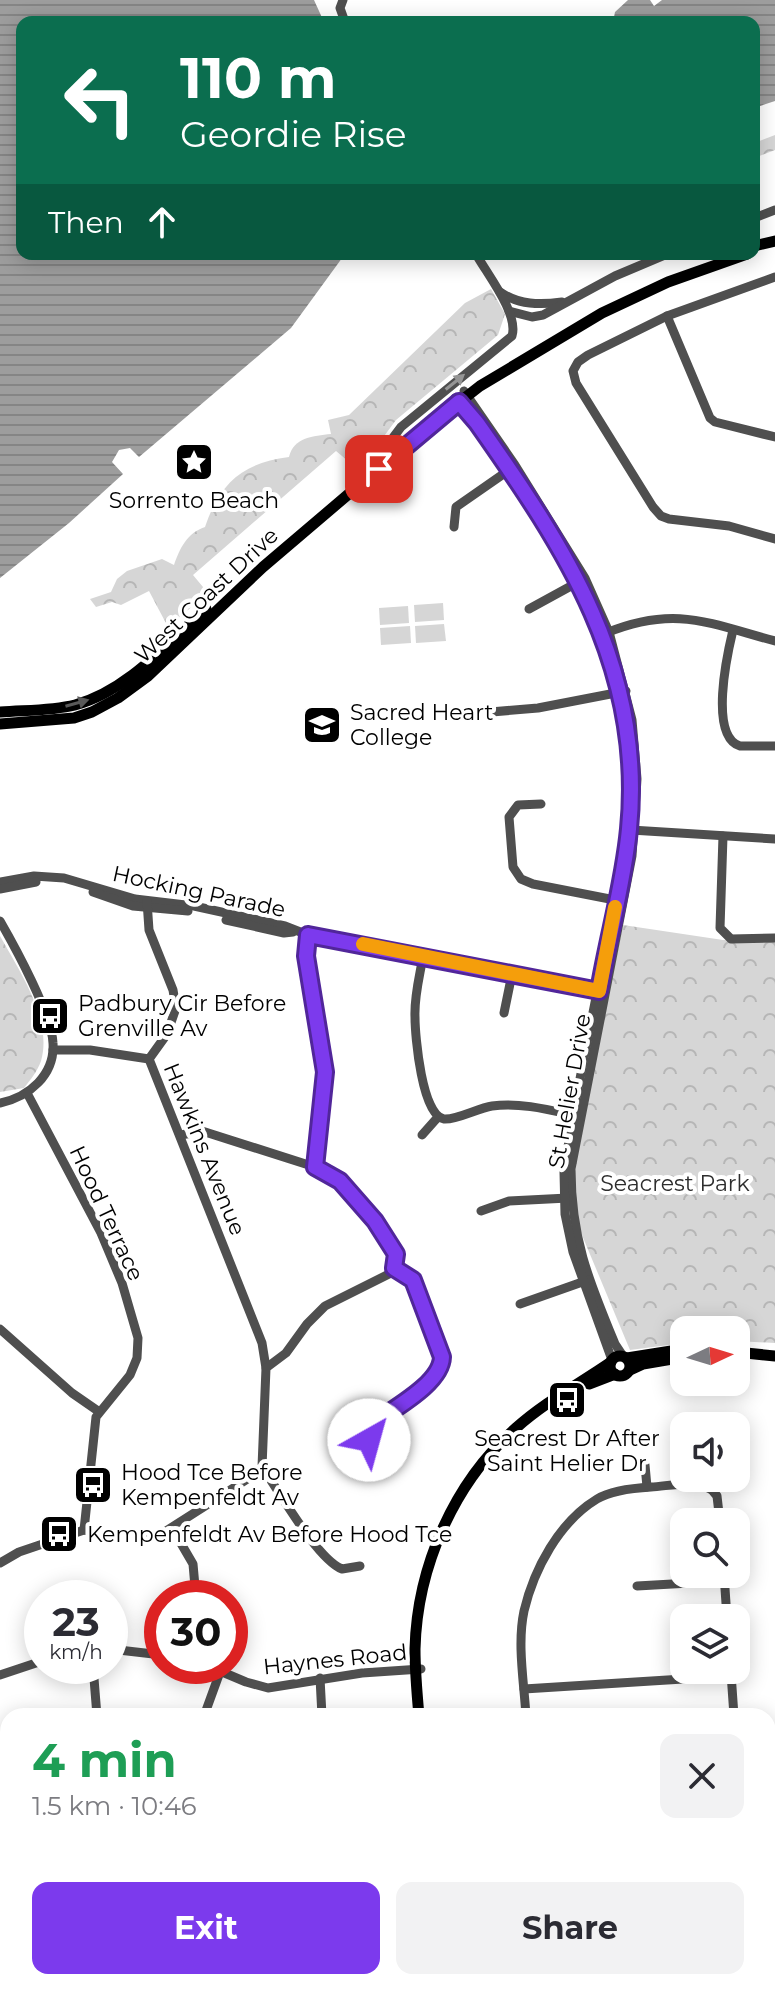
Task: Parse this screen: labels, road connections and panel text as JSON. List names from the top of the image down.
{
  "streets": {
    "main road": ["West Coast Drive"],
    "street": [
      "Hocking Parade",
      "St Helier Drive",
      "Hawkins Avenue",
      "Hood Terrace",
      "Haynes Road"
    ]
  },
  "crossings": [
    ["West Coast Drive", "St Helier Drive"],
    ["Hocking Parade", "St Helier Drive"],
    ["Hocking Parade", "Hawkins Avenue"]
  ],
  "parks": ["Seacrest Park"],
  "places": {
    "place": ["Sorrento Beach"],
    "school or university": ["Sacred Heart College"],
    "bus stop": [
      "Padbury Cir Before Grenville Av",
      "Seacrest Dr After Saint Helier Dr",
      "Hood Tce Before Kempenfeldt Av",
      "Kempenfeldt Av Before Hood Tce"
    ]
  },
  "north": "right",
  "page": {
    "turn": ["110 m", "Geordie Rise"],
    "then": "Then",
    "speed": "23 km/h",
    "limit": "30",
    "heading": ["4 min", "1.5 km · 10:46"],
    "buttons": ["Exit", "Share"]
  }
}
